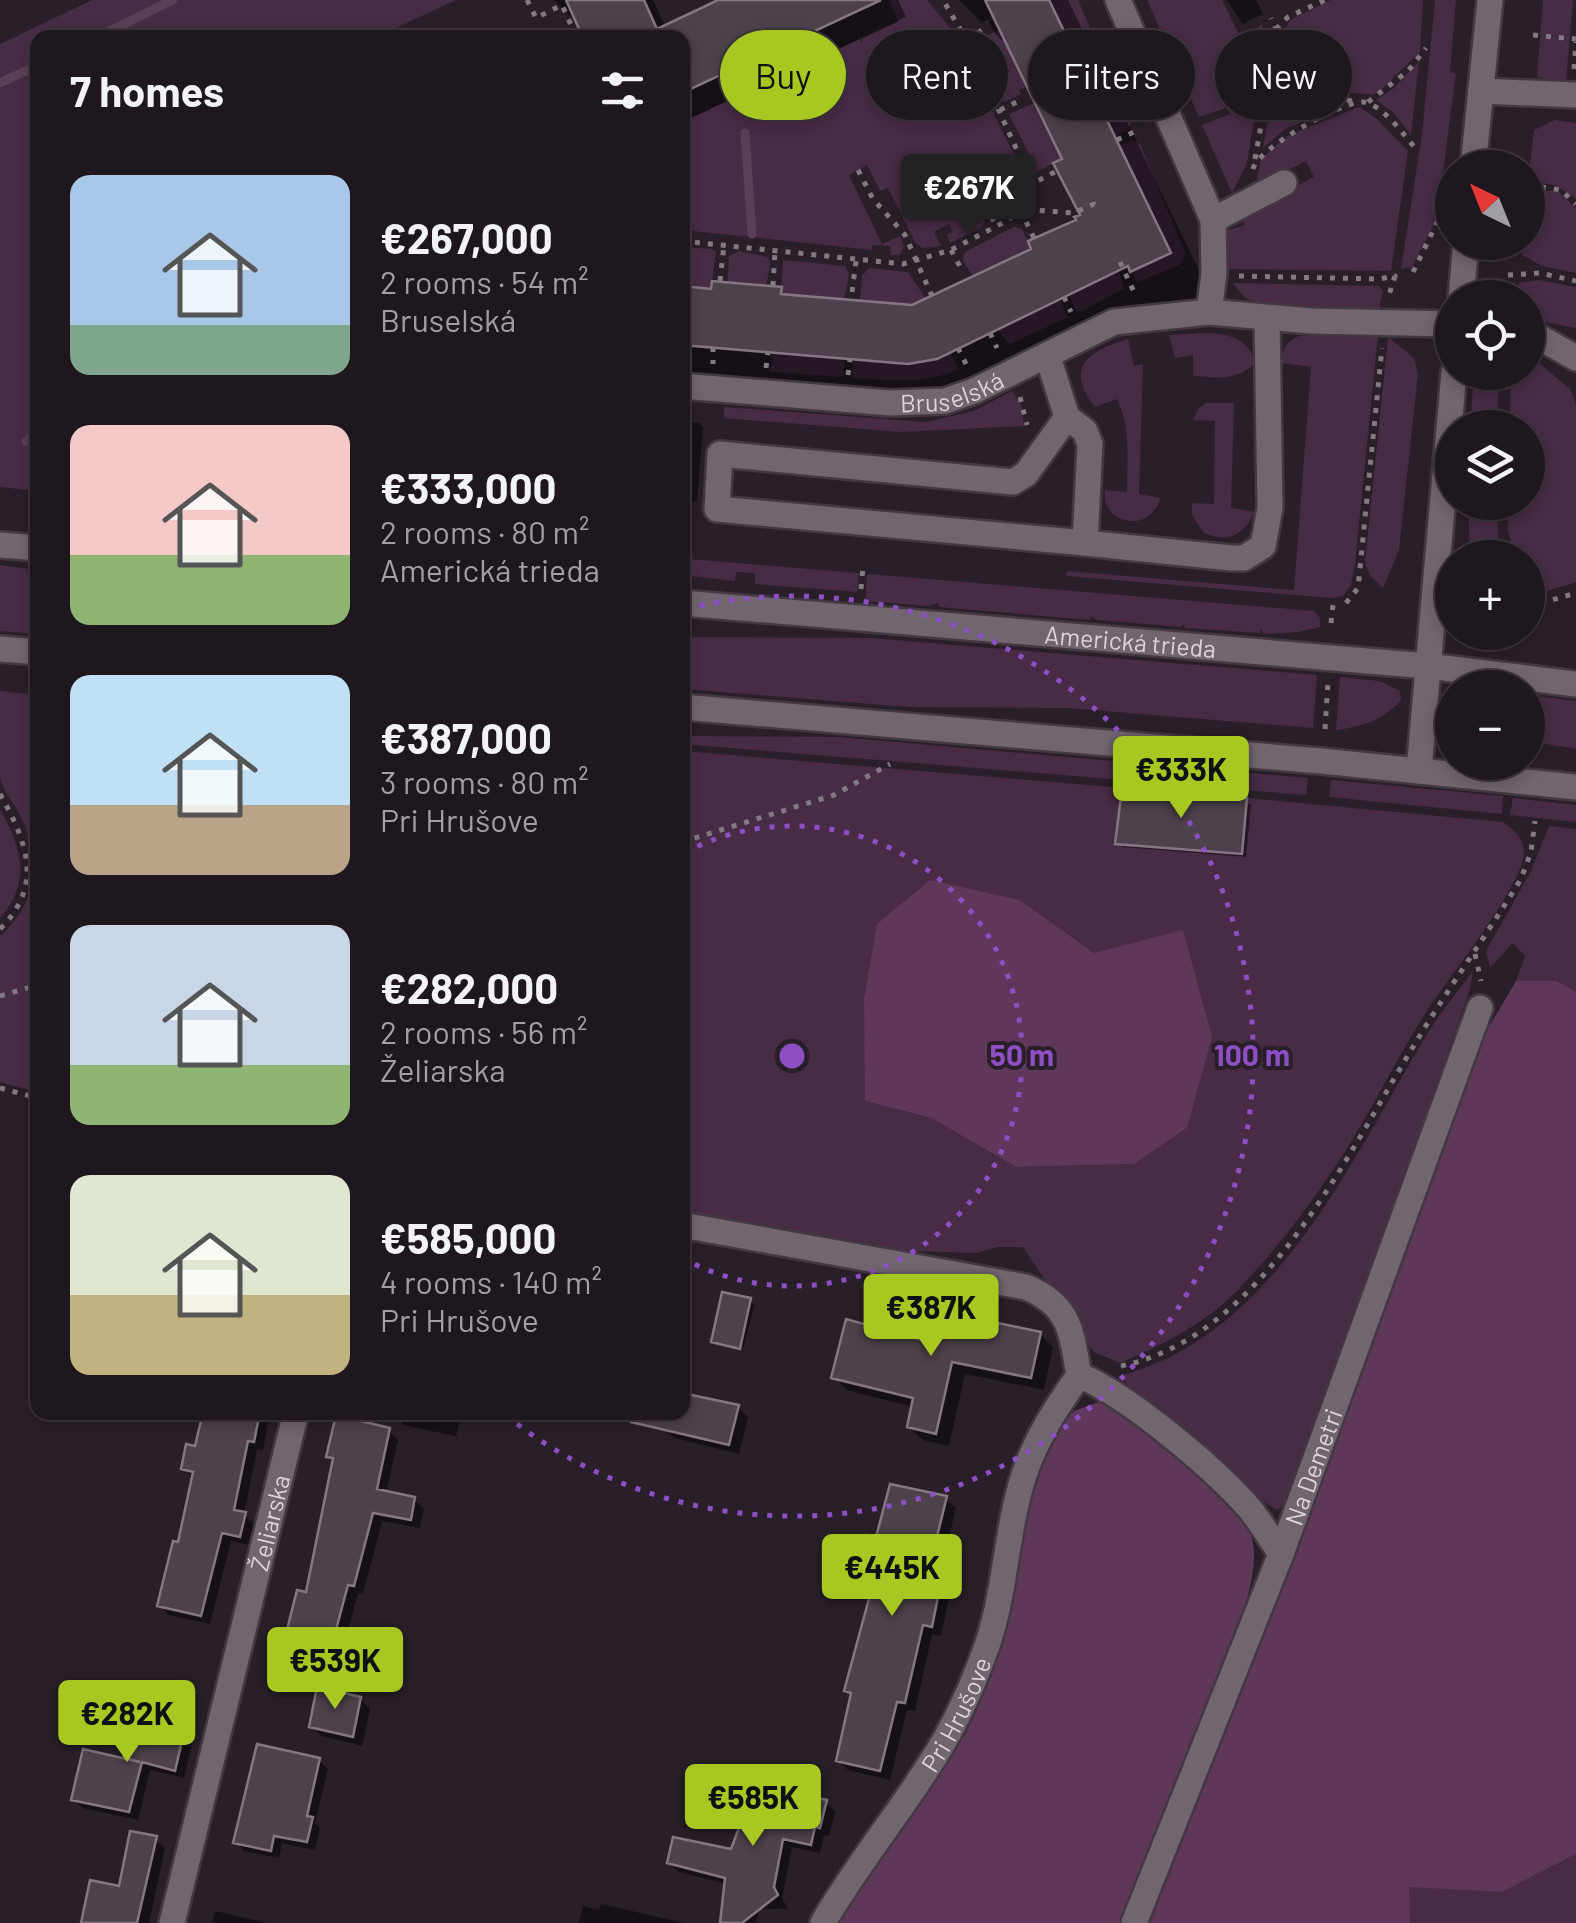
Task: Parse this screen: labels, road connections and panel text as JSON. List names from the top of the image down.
{
  "streets": {
    "street": [
      "Bruselská",
      "Americká trieda",
      "Na Demetri",
      "Želiarska",
      "Pri Hrušove"
    ]
  },
  "north": "top left",
  "page": {
    "chip": [
      "Buy",
      "Rent",
      "Filters",
      "New"
    ],
    "heading": "7 homes",
    "map_buttons": ["+", "−"],
    "list": [
      {
        "name": "€267,000",
        "note": "2 rooms · 54 m² · Bruselská"
      },
      {
        "name": "€333,000",
        "note": "2 rooms · 80 m² · Americká trieda"
      },
      {
        "name": "€387,000",
        "note": "3 rooms · 80 m² · Pri Hrušove"
      },
      {
        "name": "€282,000",
        "note": "2 rooms · 56 m² · Želiarska"
      },
      {
        "name": "€585,000",
        "note": "4 rooms · 140 m² · Pri Hrušove"
      }
    ],
    "price": [
      "€267K",
      "€333K",
      "€387K",
      "€445K",
      "€539K",
      "€282K",
      "€585K"
    ]
  },
  "rings": ["50 m", "100 m"]
}
